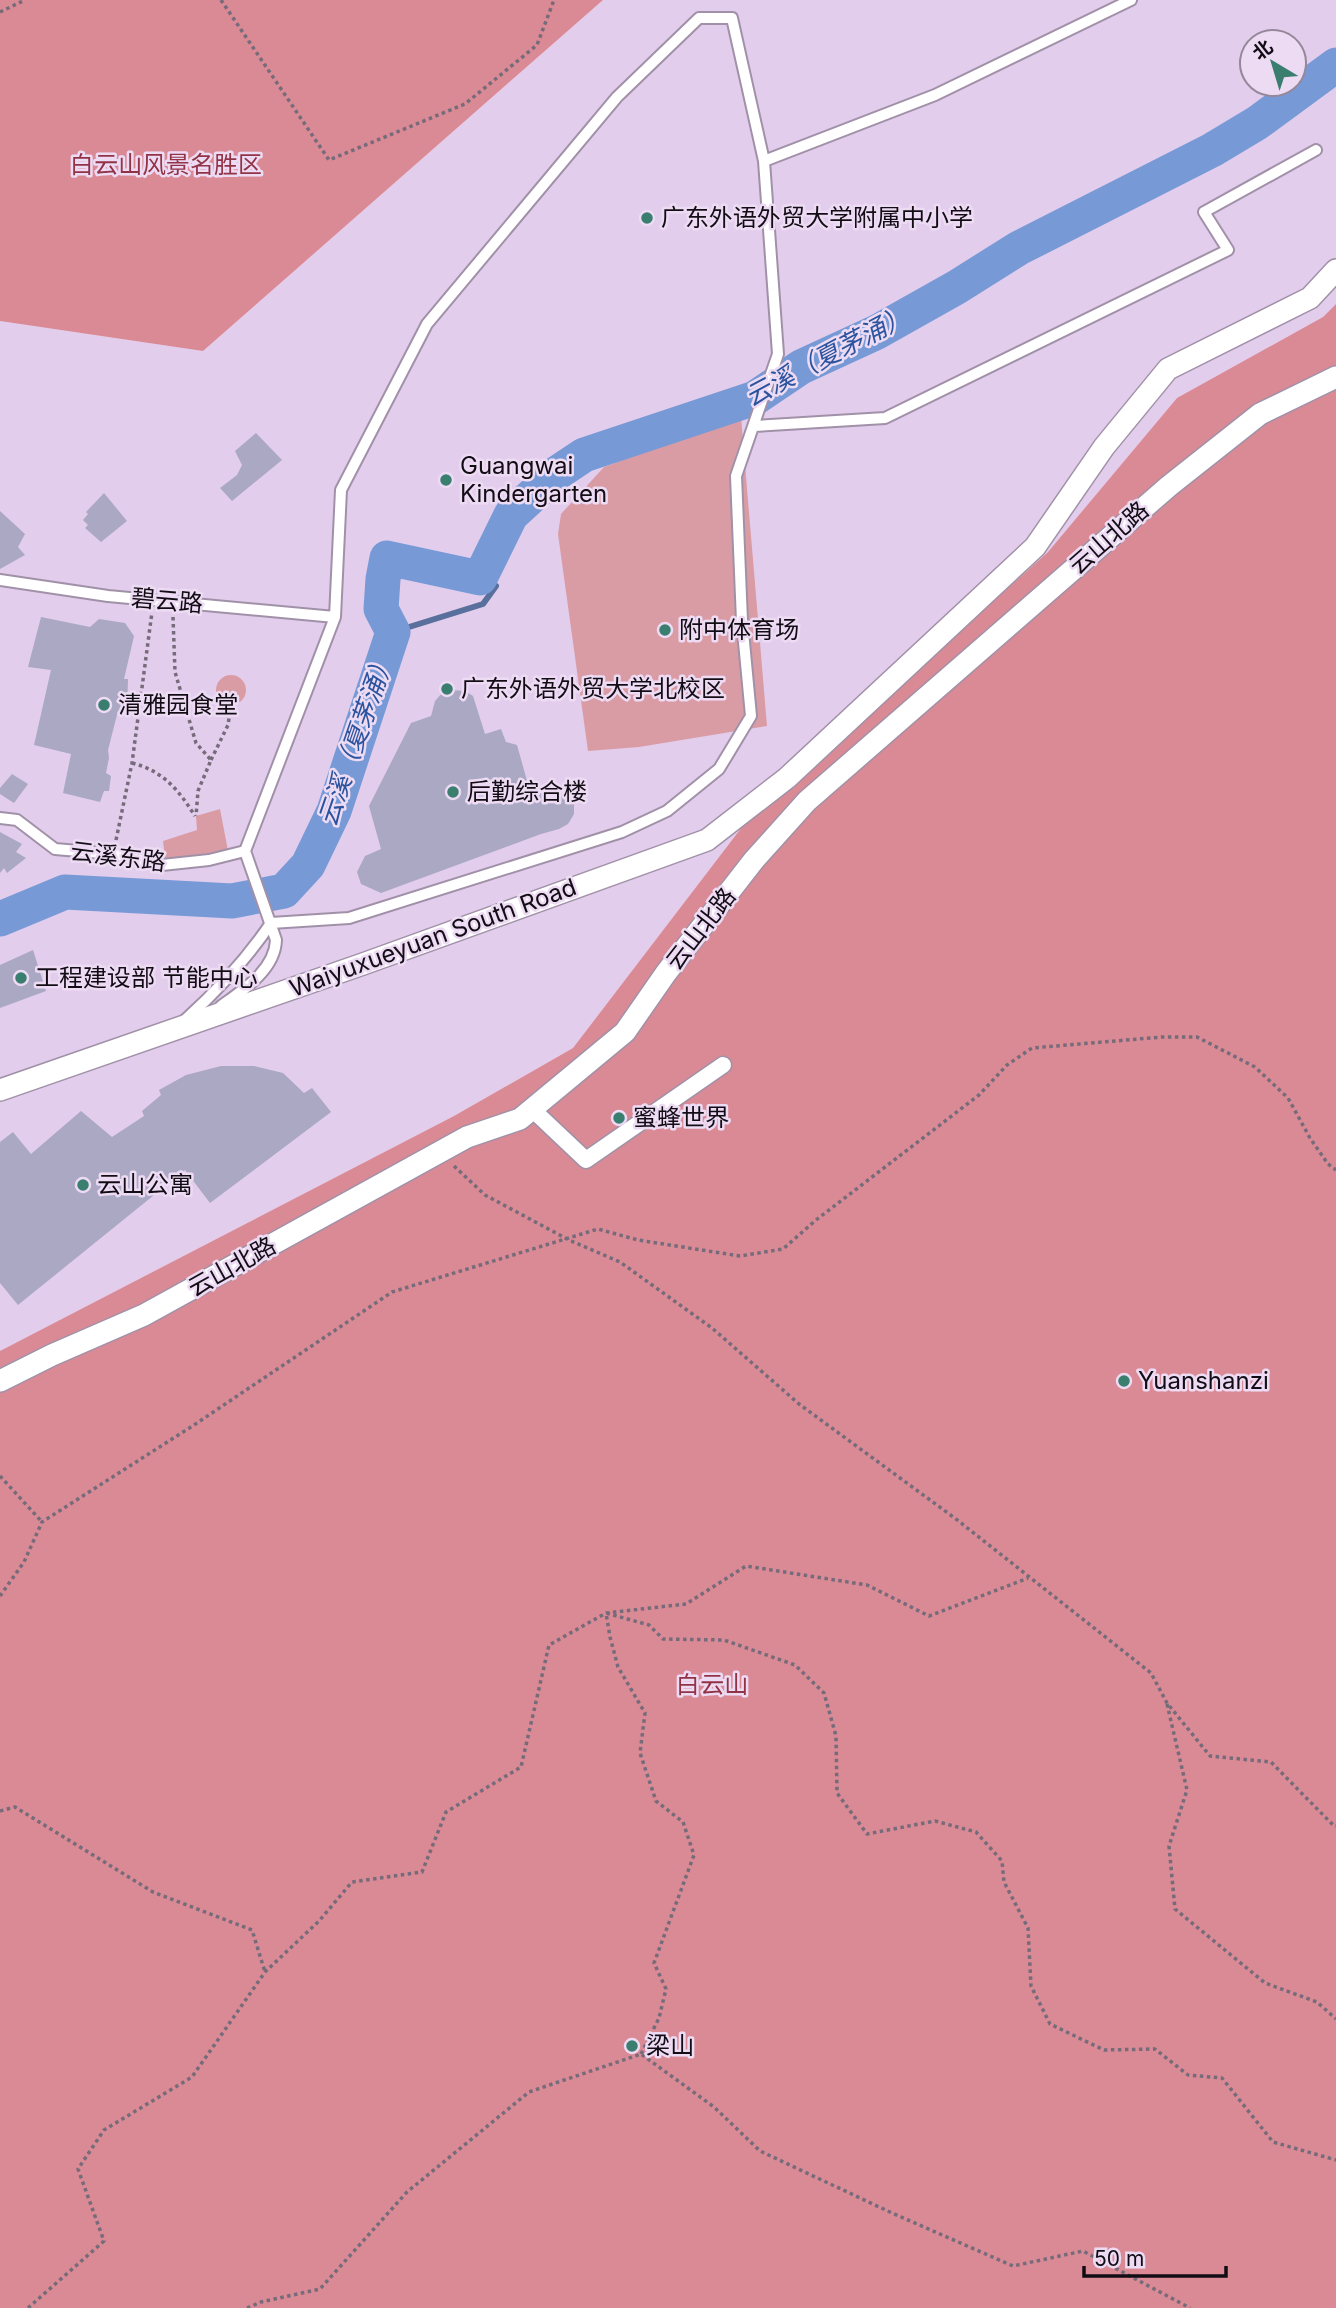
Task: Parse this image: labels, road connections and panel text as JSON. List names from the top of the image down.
{
  "streets": {
    "street": ["云山北路", "Waiyuxueyuan South Road"],
    "lane": ["碧云路", "云溪东路"]
  },
  "water": ["云溪（夏茅涌）"],
  "parks": ["白云山风景名胜区", "白云山"],
  "places": [
    "广东外语外贸大学附属中小学",
    "Guangwai Kindergarten",
    "附中体育场",
    "广东外语外贸大学北校区",
    "清雅园食堂",
    "后勤综合楼",
    "工程建设部 节能中心",
    "蜜蜂世界",
    "云山公寓",
    "Yuanshanzi",
    "梁山"
  ],
  "scale_bar": "50 m",
  "north": "top left"
}
